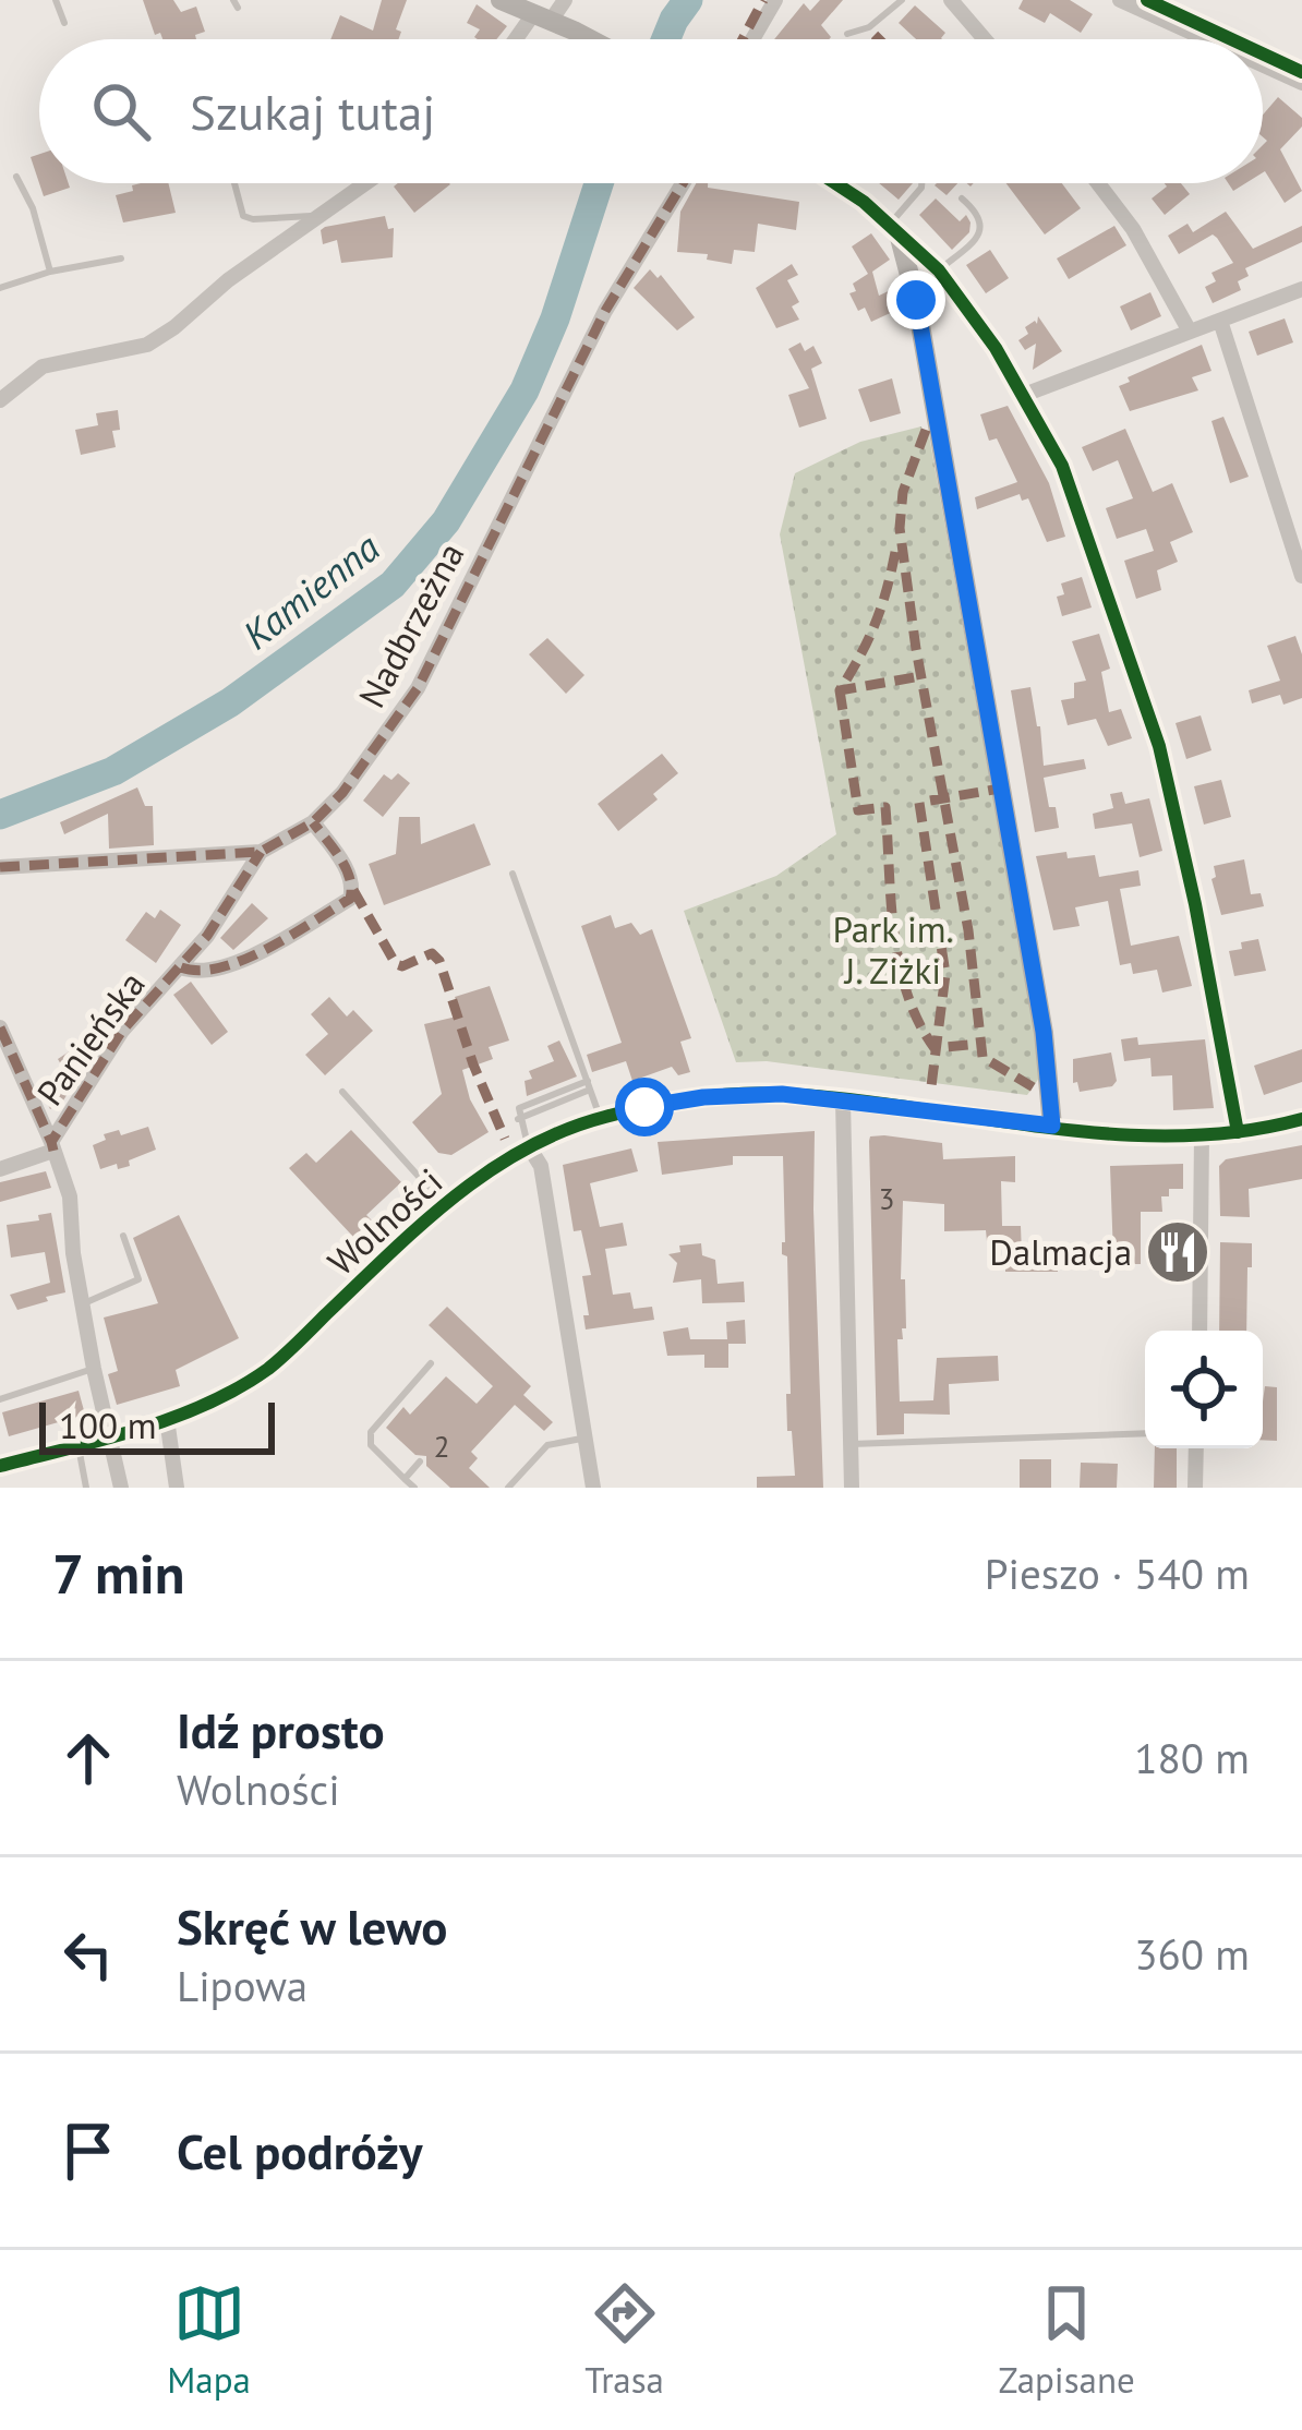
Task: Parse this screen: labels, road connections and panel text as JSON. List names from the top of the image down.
{
  "streets": {
    "street": ["Nadbrzeżna", "Panieńska", "Wolności"]
  },
  "crossings": [
    ["Nadbrzeżna", "Panieńska"],
    ["Panieńska", "Wolności"]
  ],
  "water": ["Kamienna"],
  "parks": ["Park im. J. Ziżki"],
  "places": {
    "restaurant": ["Dalmacja"]
  },
  "house_numbers": ["3", "2"],
  "scale_bar": "100 m",
  "page": {
    "search": "Szukaj tutaj",
    "scale": "100 m",
    "heading": ["7 min", "Pieszo · 540 m"],
    "list": [
      ["Idź prosto", "Wolności", "180 m"],
      ["Skręć w lewo", "Lipowa", "360 m"],
      "Cel podróży"
    ],
    "nav": ["Mapa", "Trasa", "Zapisane"]
  }
}
